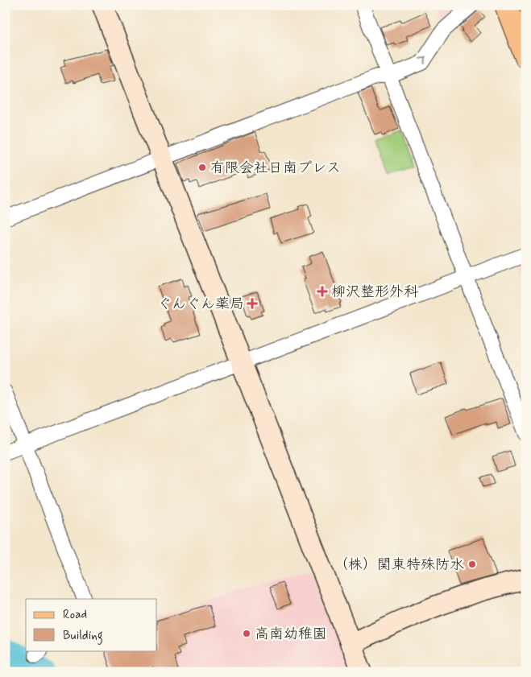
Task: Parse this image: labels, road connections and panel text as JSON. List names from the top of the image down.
{
  "places": {
    "other": ["有限会社日南プレス", "（株）関東特殊防水", "高南幼稚園"],
    "health": ["柳沢整形外科", "ぐんぐん薬局"]
  },
  "legend": ["Road", "Building"]
}
